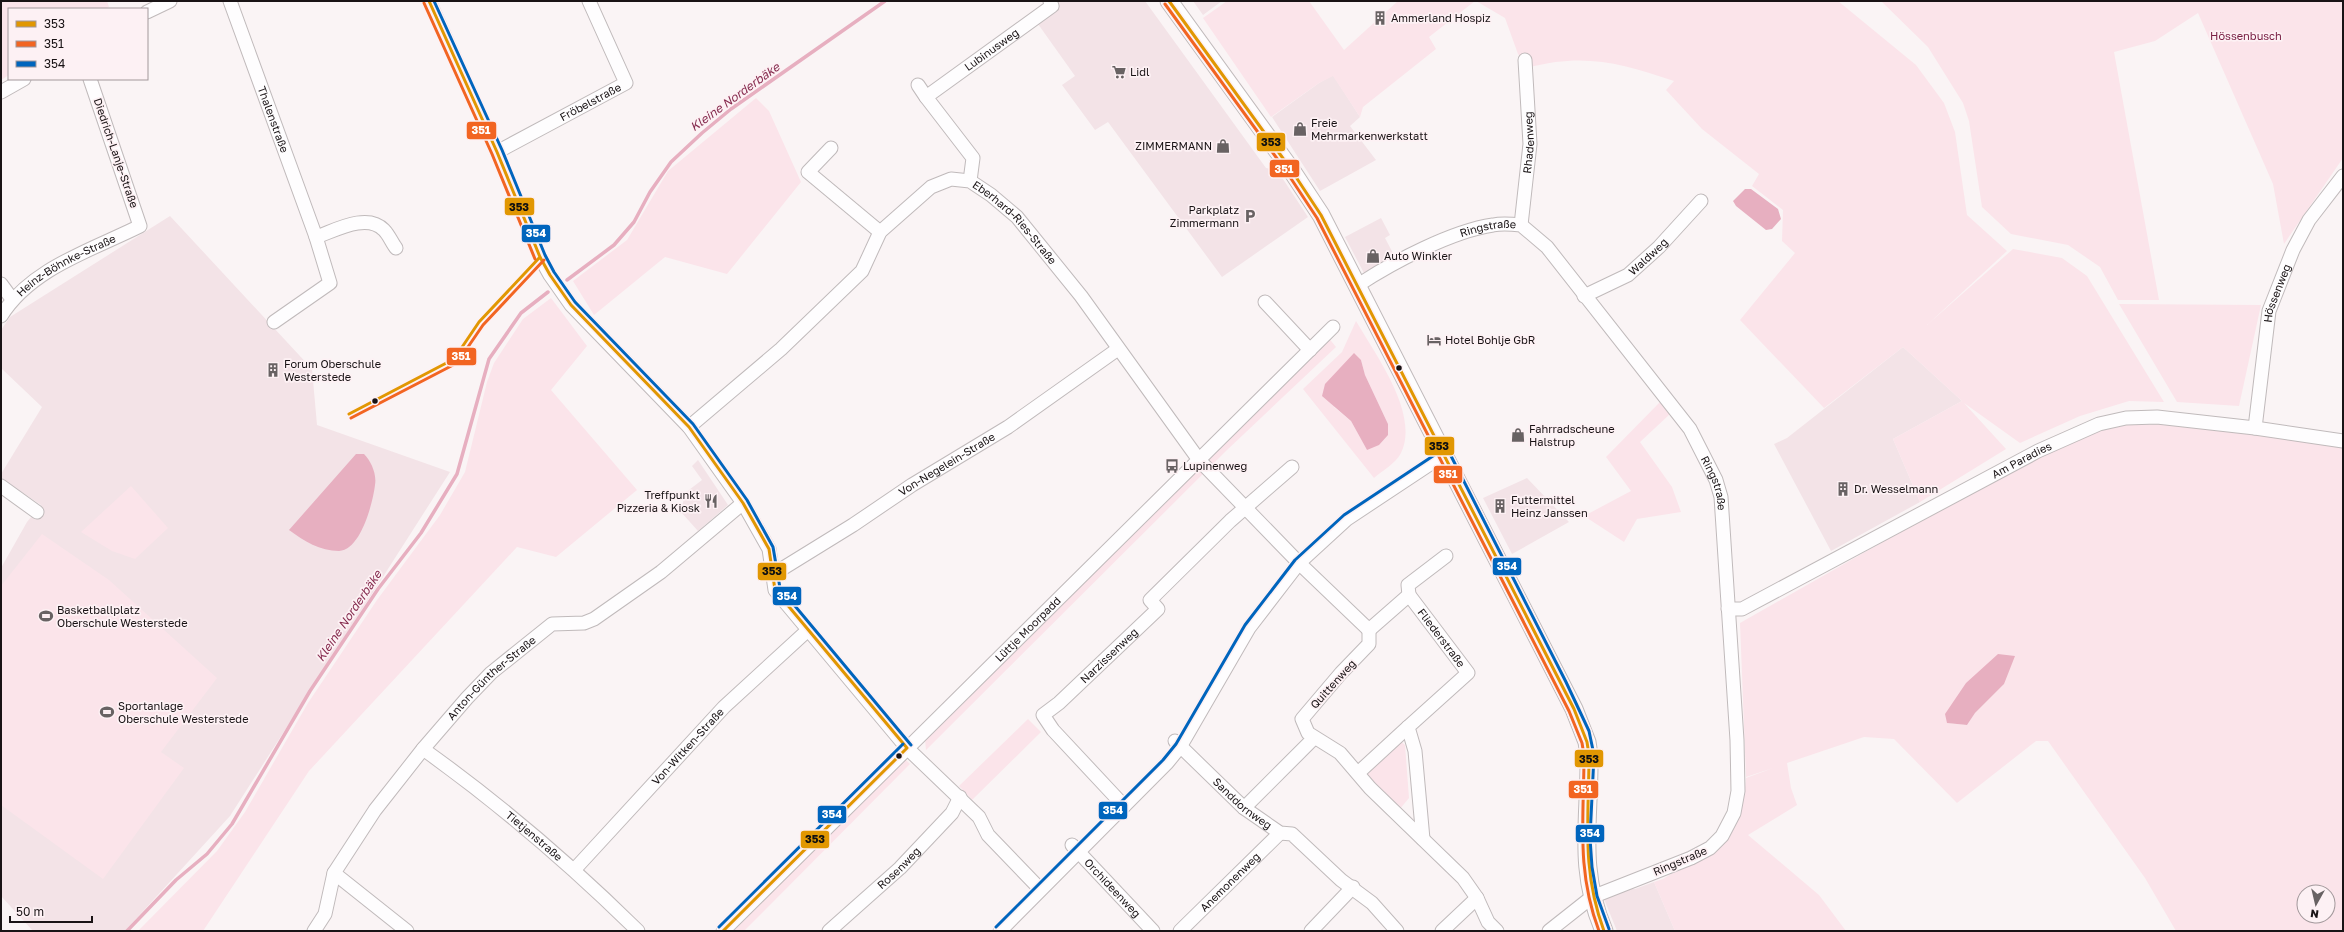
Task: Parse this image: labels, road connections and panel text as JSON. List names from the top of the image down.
{
  "streets": {
    "street": [
      "Lubinusweg",
      "Fröbelstraße",
      "Thalenstraße",
      "Rhadenweg",
      "Diedrich-Lanje-Straße",
      "Eberhard-Ries-Straße",
      "Ringstraße",
      "Waldweg",
      "Heinz-Böhnke-Straße",
      "Hössenweg",
      "Am Paradies",
      "Von-Negelein-Straße",
      "Lüttje Moorpadd",
      "Fliederstraße",
      "Narzissenweg",
      "Anton-Günther-Straße",
      "Quittenweg",
      "Von-Witken-Straße",
      "Sanddornweg",
      "Tietjenstraße",
      "Rosenweg",
      "Anemonenweg",
      "Orchideenweg"
    ]
  },
  "crossings": [
    ["Rhadenweg", "Ringstraße"],
    ["Diedrich-Lanje-Straße", "Heinz-Böhnke-Straße"],
    ["Eberhard-Ries-Straße", "Von-Negelein-Straße"],
    ["Eberhard-Ries-Straße", "Lüttje Moorpadd"],
    ["Ringstraße", "Waldweg"],
    ["Ringstraße", "Am Paradies"],
    ["Hössenweg", "Am Paradies"],
    ["Fliederstraße", "Quittenweg"],
    ["Anton-Günther-Straße", "Tietjenstraße"],
    ["Von-Witken-Straße", "Tietjenstraße"],
    ["Sanddornweg", "Anemonenweg"]
  ],
  "water": ["Kleine Norderbäke"],
  "parks": ["Hössenbusch"],
  "places": {
    "building": [
      "Ammerland Hospiz",
      "Forum Oberschule Westerstede",
      "Dr. Wesselmann",
      "Futtermittel Heinz Janssen"
    ],
    "supermarket": ["Lidl"],
    "shop": [
      "Freie Mehrmarkenwerkstatt",
      "ZIMMERMANN",
      "Auto Winkler",
      "Fahrradscheune Halstrup"
    ],
    "parking": ["Parkplatz Zimmermann"],
    "hotel": ["Hotel Bohlje GbR"],
    "bus stop": ["Lupinenweg"],
    "restaurant": ["Treffpunkt Pizzeria & Kiosk"],
    "sports": ["Basketballplatz Oberschule Westerstede", "Sportanlage Oberschule Westerstede"]
  },
  "lines": ["transit line 353", "transit line 354", "transit line 351"],
  "legend": ["353", "351", "354"],
  "scale_bar": "50 m",
  "north": "bottom"
}
